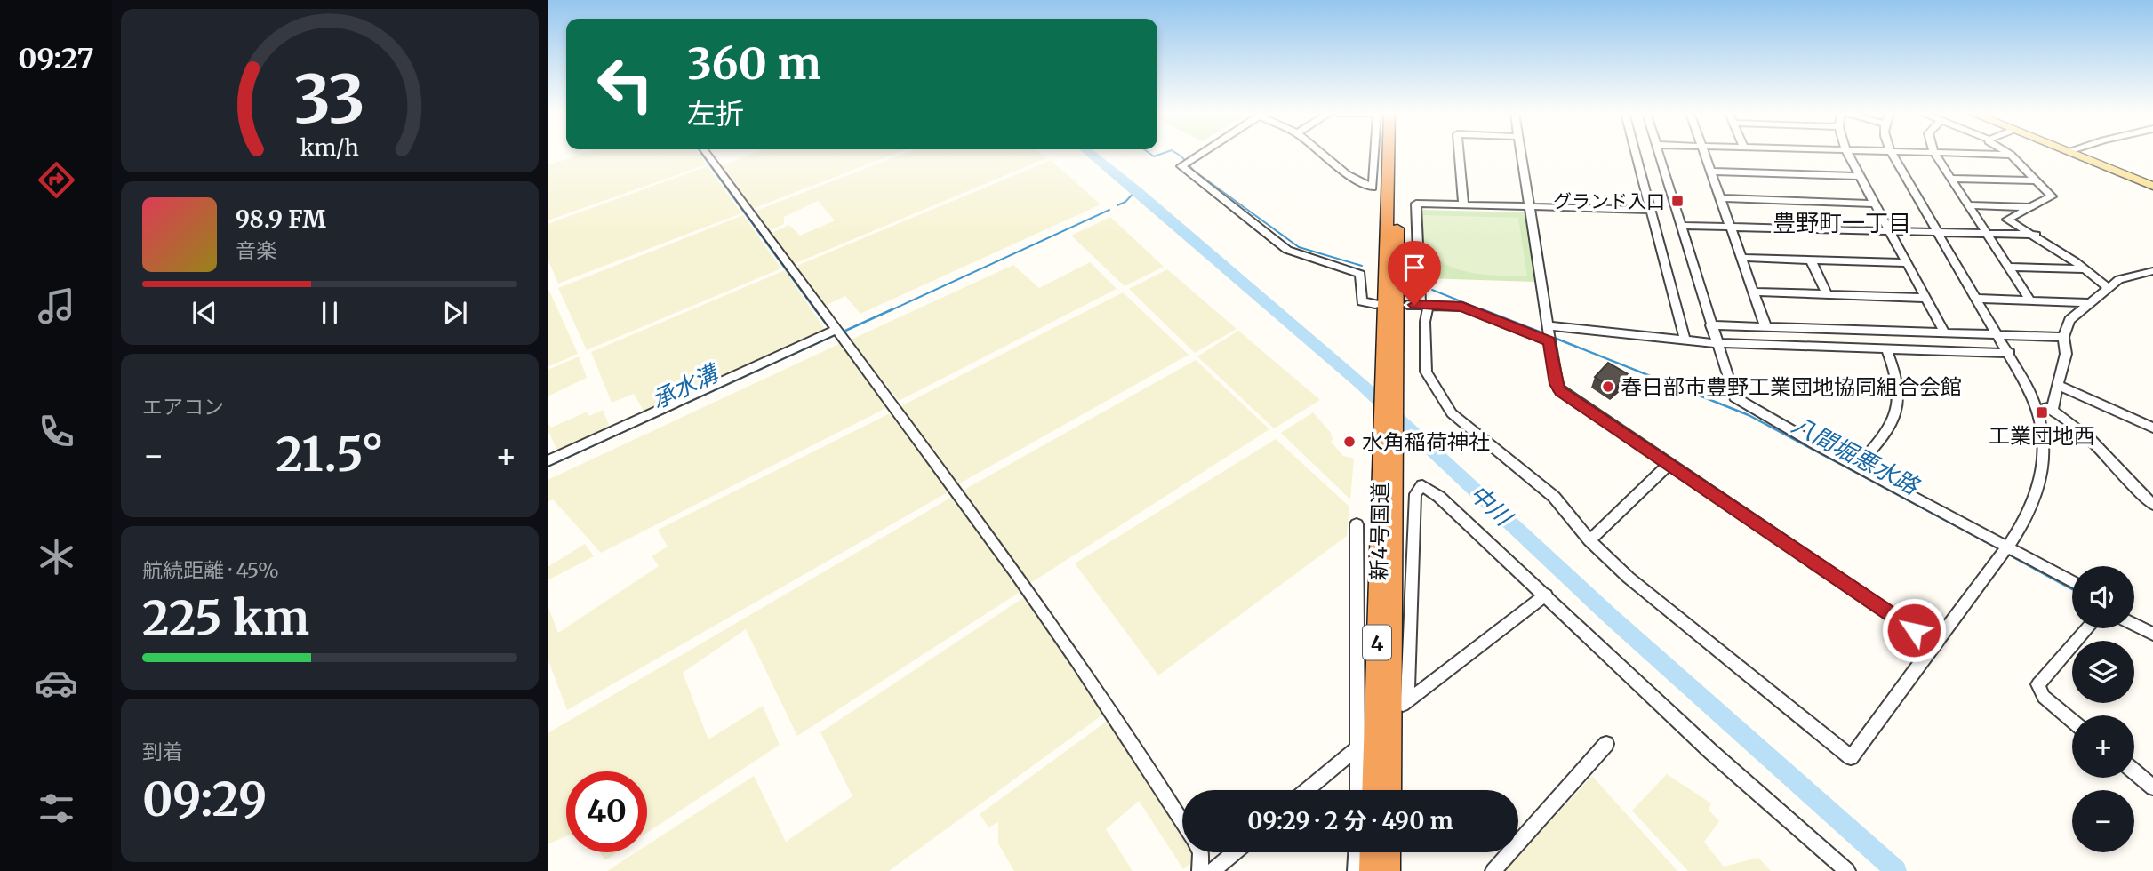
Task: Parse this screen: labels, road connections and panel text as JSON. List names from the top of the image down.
{
  "streets": {
    "highway": ["新4号国道", "4"]
  },
  "districts": ["豊野町一丁目"],
  "water": ["承水溝", "八間堀悪水路", "中川"],
  "places": {
    "transit": ["グランド入口", "工業団地西"],
    "other": ["春日部市豊野工業団地協同組合会館", "水角稲荷神社"]
  },
  "page": {
    "tabs": "09:27",
    "turn": ["360 m", "左折"],
    "song": ["98.9 FM", "音楽"],
    "tile": [
      "エアコン",
      ["航続距離 · 45%", "225 km"],
      ["到着", "09:29"]
    ],
    "heat": ["−", "21.5°", "+"],
    "map_buttons": ["+", "−"],
    "limit": "40",
    "trip": "09:29 · 2 分 · 490 m",
    "gauge": ["33", "km/h"]
  }
}
